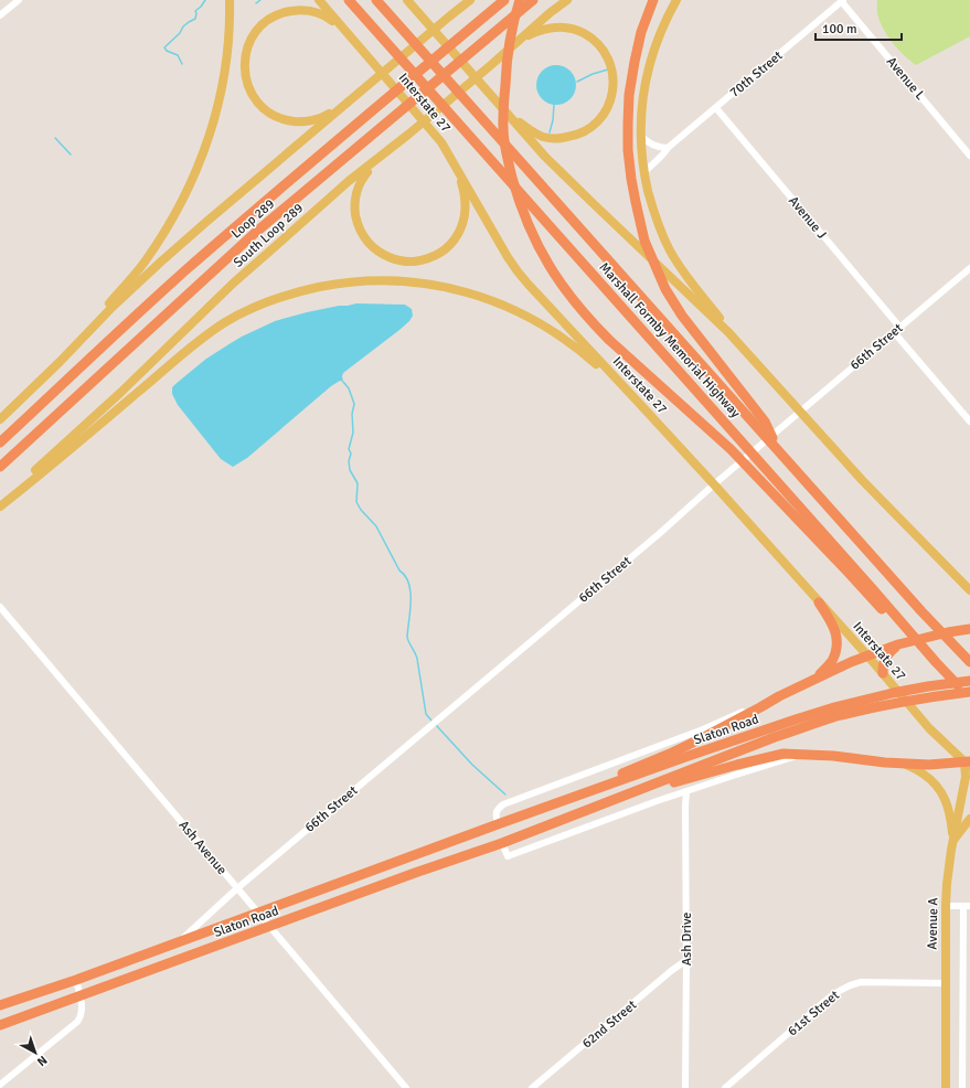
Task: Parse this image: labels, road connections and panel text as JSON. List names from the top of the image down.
{
  "streets": {
    "highway": ["Loop 289", "Marshall Formby Memorial Highway", "Slaton Road"],
    "main road": ["Interstate 27", "South Loop 289", "Avenue A"],
    "street": [
      "70th Street",
      "Avenue L",
      "Avenue J",
      "66th Street",
      "Ash Avenue",
      "Ash Drive",
      "61st Street",
      "62nd Street"
    ]
  },
  "crossings": [
    ["70th Street", "Avenue L"],
    ["70th Street", "Avenue J"],
    ["Interstate 27", "66th Street"],
    ["Interstate 27", "Avenue A"],
    ["Avenue J", "66th Street"],
    ["66th Street", "Slaton Road"],
    ["66th Street", "Ash Avenue"],
    ["Slaton Road", "Ash Avenue"],
    ["Avenue A", "61st Street"],
    ["Ash Drive", "62nd Street"]
  ],
  "scale_bar": "100 m",
  "north": "bottom right"
}
